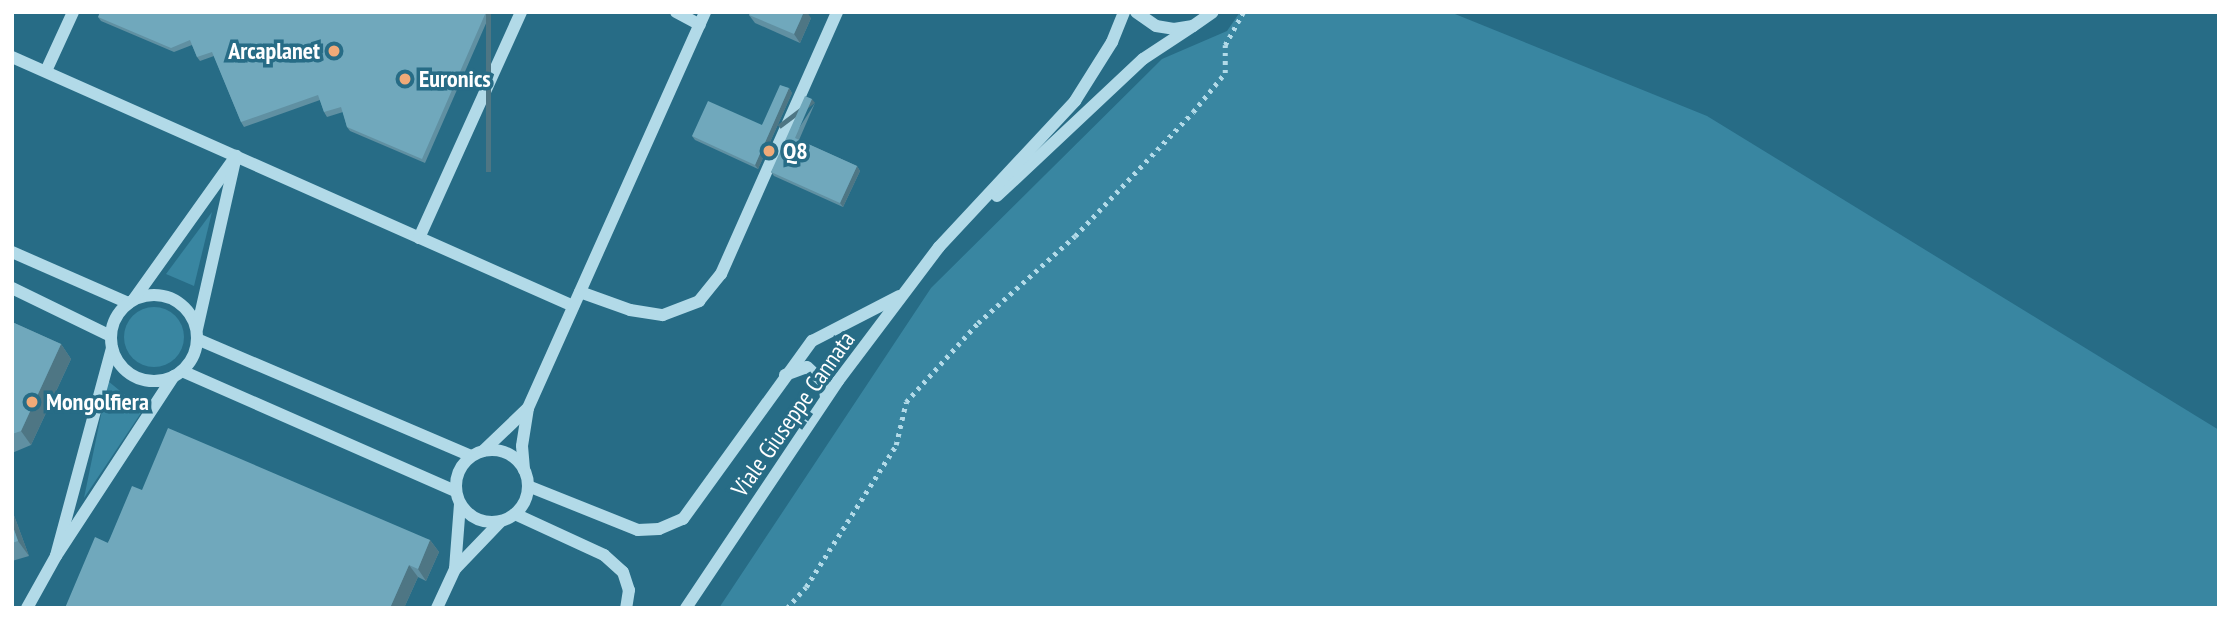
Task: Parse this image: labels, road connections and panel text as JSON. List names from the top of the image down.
{
  "streets": {
    "street": ["Viale Giuseppe Cannata"]
  },
  "places": [
    "Arcaplanet",
    "Euronics",
    "Q8",
    "Mongolfiera"
  ]
}
